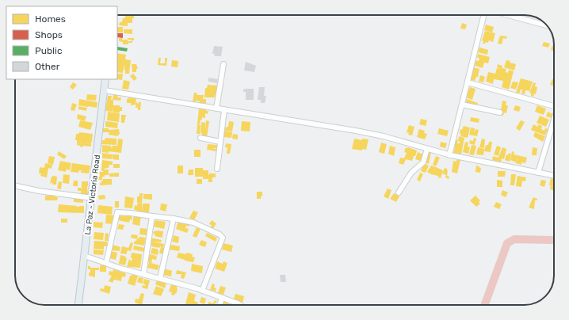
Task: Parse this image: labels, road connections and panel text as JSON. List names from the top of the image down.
{
  "streets": {
    "main road": ["La Paz - Victoria Road"]
  },
  "legend": [
    "Homes",
    "Shops",
    "Public",
    "Other"
  ]
}
